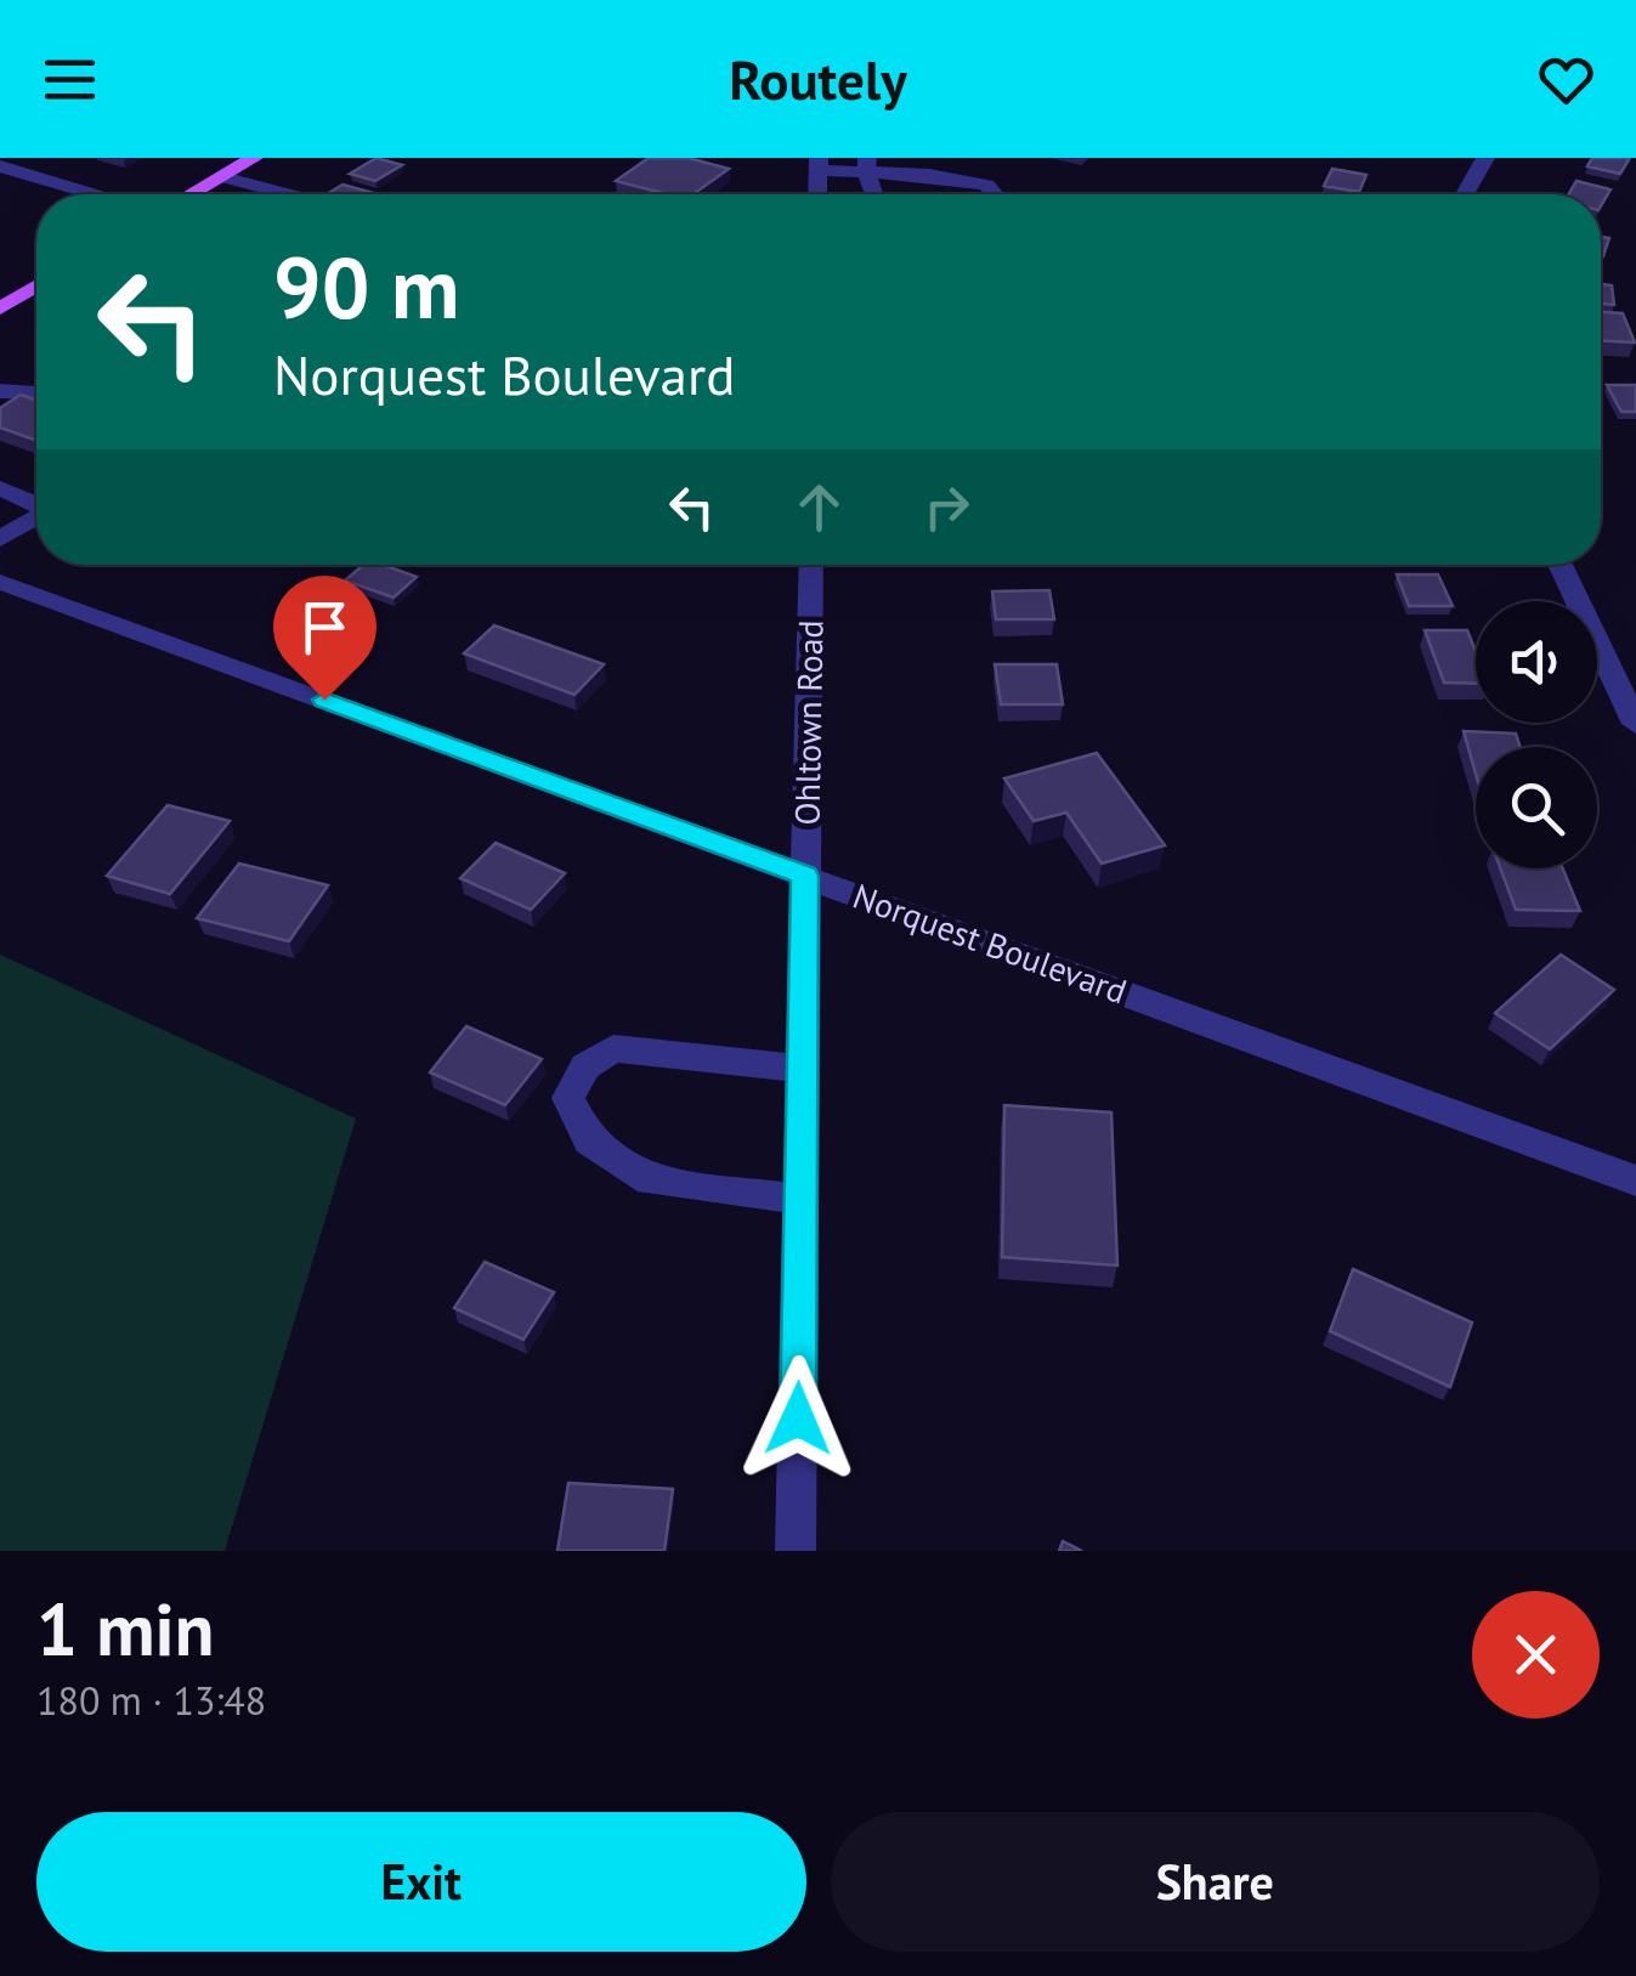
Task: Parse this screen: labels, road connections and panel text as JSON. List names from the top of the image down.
{
  "streets": {
    "street": ["Ohltown Road", "Norquest Boulevard"]
  },
  "crossings": [
    ["Ohltown Road", "Norquest Boulevard"]
  ],
  "page": {
    "header": "Routely",
    "turn": ["90 m", "Norquest Boulevard"],
    "heading": ["1 min", "180 m · 13:48"],
    "buttons": ["Exit", "Share"]
  }
}
